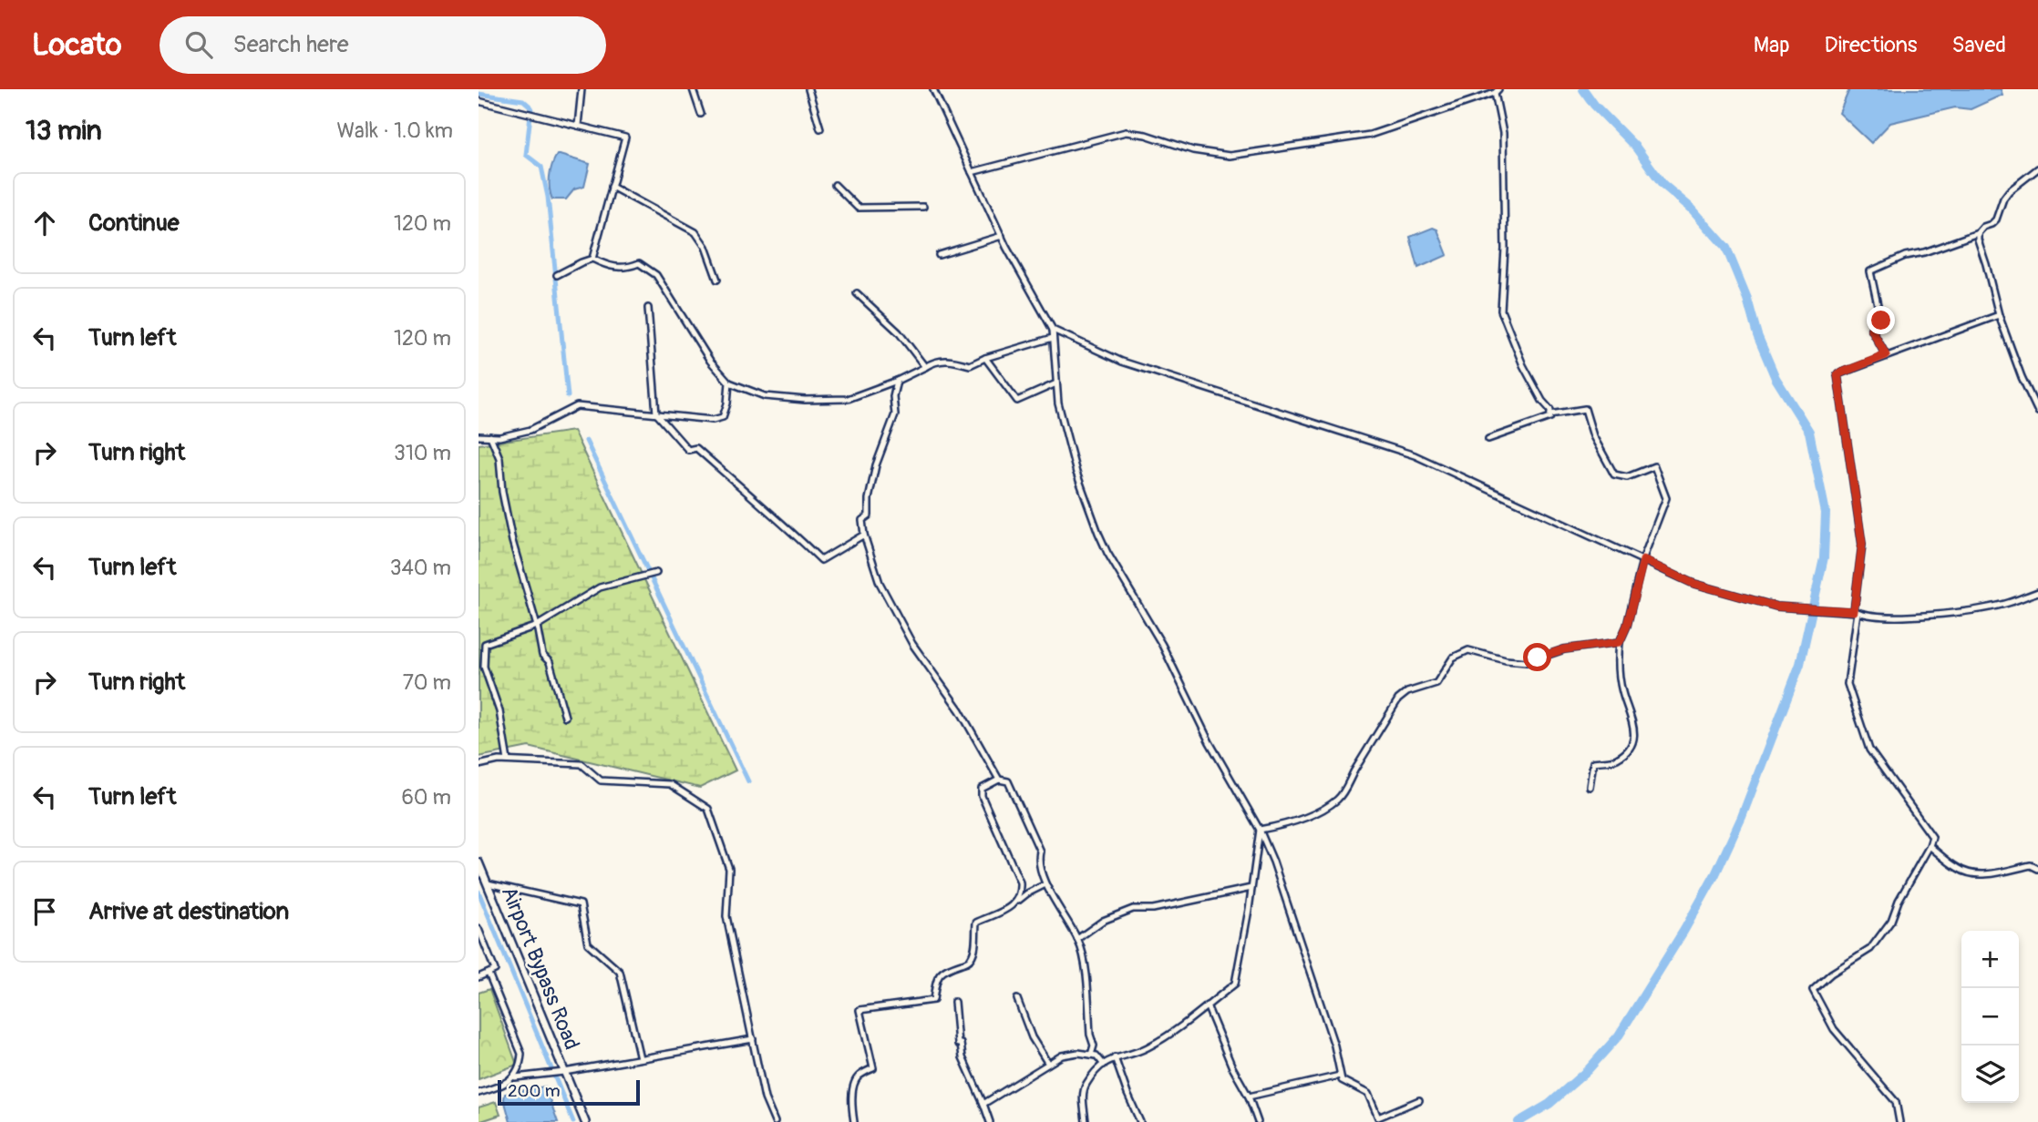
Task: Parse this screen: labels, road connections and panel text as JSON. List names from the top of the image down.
{
  "streets": {
    "street": ["Airport Bypass Road"]
  },
  "scale_bar": "200 m",
  "page": {
    "header": "Locato",
    "search": "Search here",
    "nav": ["Map", "Directions", "Saved"],
    "heading": ["13 min", "Walk · 1.0 km"],
    "list": [
      ["Continue", "120 m"],
      ["Turn left", "120 m"],
      ["Turn right", "310 m"],
      ["Turn left", "340 m"],
      ["Turn right", "70 m"],
      ["Turn left", "60 m"],
      "Arrive at destination"
    ],
    "map_buttons": ["+", "−"],
    "scale": "200 m"
  }
}
